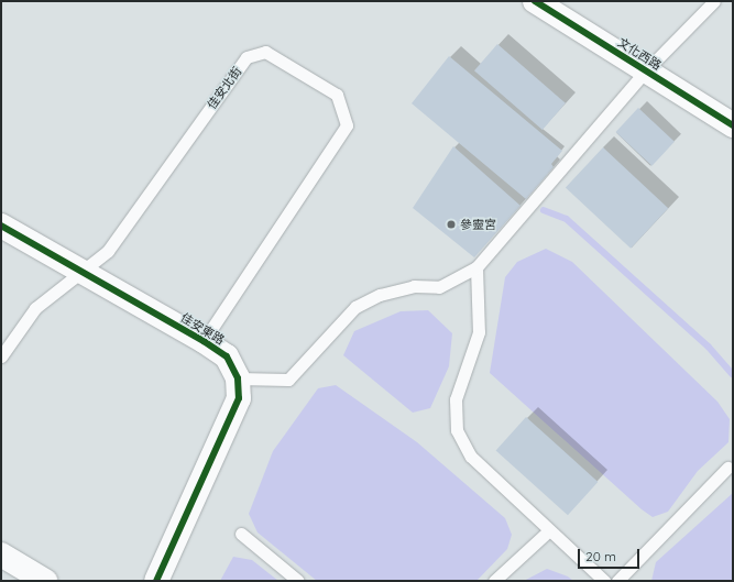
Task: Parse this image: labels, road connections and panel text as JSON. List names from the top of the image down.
{
  "streets": {
    "street": ["文化西路", "佳安東路"],
    "lane": ["佳安北街"]
  },
  "crossings": [
    ["佳安北街", "佳安東路"]
  ],
  "places": ["參靈宮"],
  "scale_bar": "20 m"
}
